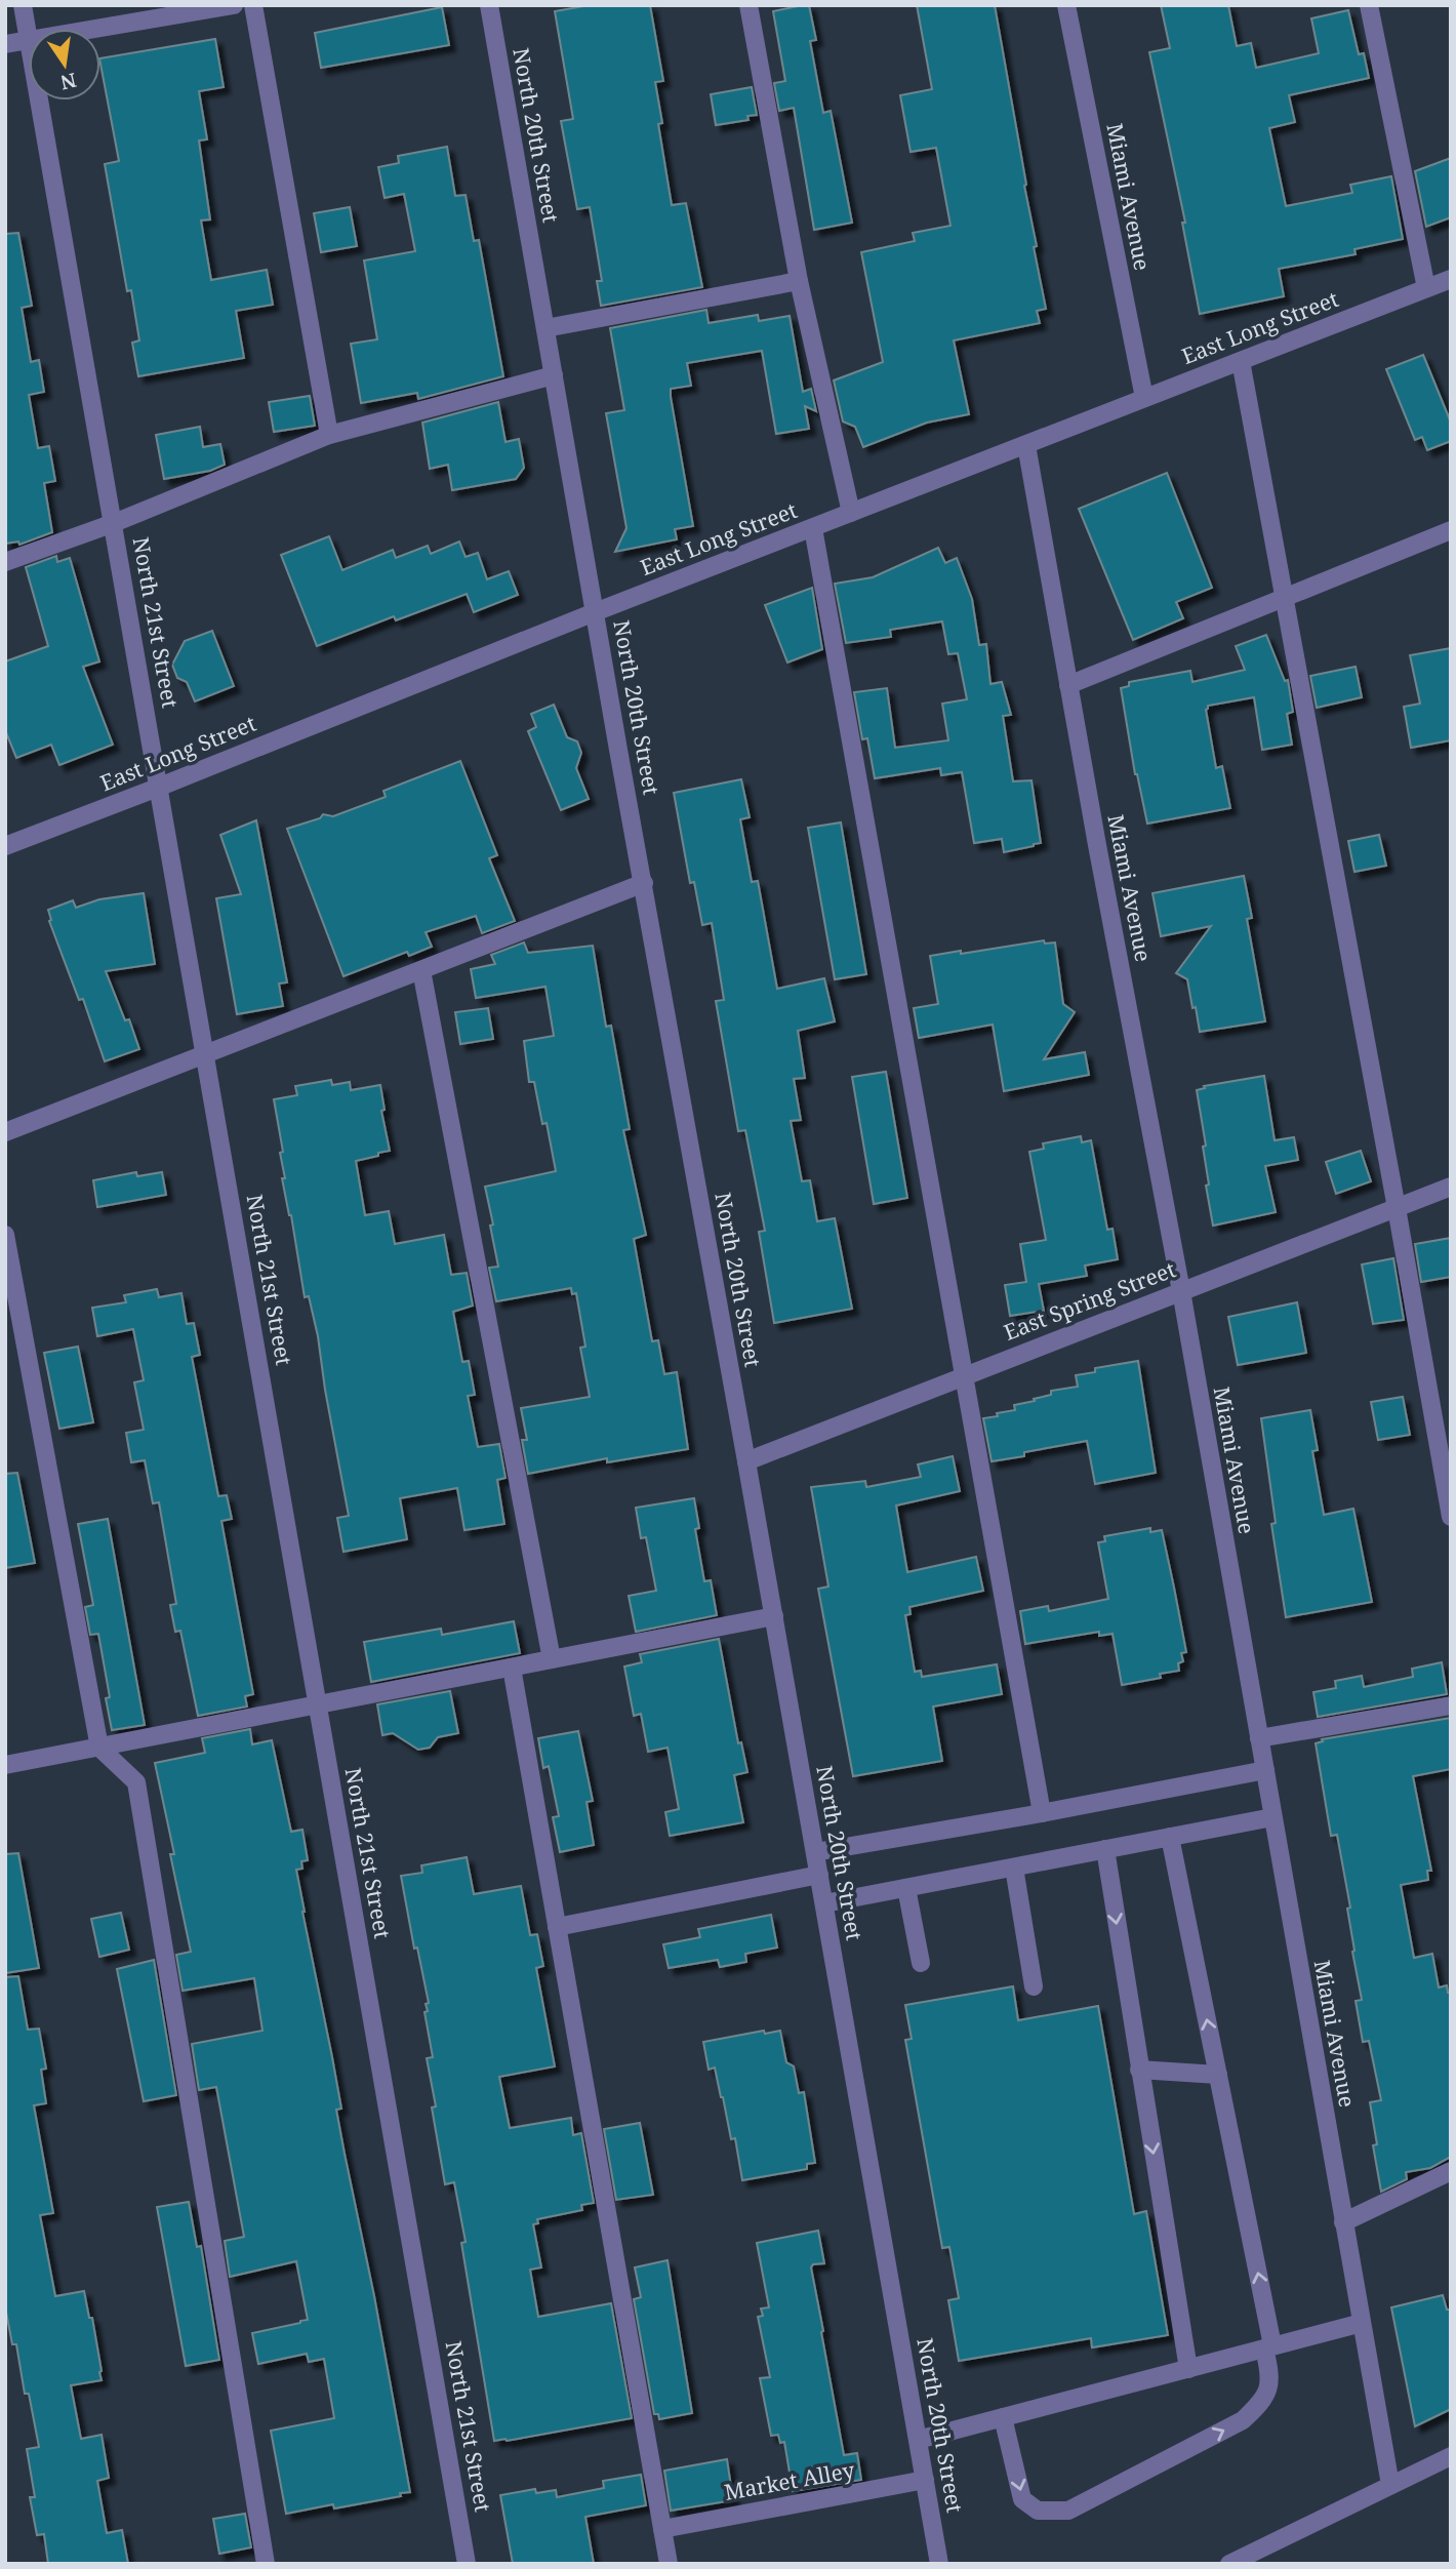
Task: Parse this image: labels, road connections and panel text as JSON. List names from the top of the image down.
{
  "streets": {
    "street": [
      "North 20th Street",
      "Miami Avenue",
      "East Long Street",
      "North 21st Street",
      "East Spring Street",
      "Market Alley"
    ]
  },
  "crossings": [
    ["North 20th Street", "East Long Street"],
    ["North 20th Street", "East Spring Street"],
    ["North 20th Street", "Market Alley"],
    ["Miami Avenue", "East Long Street"],
    ["Miami Avenue", "East Spring Street"],
    ["East Long Street", "North 21st Street"]
  ],
  "north": "bottom"
}
